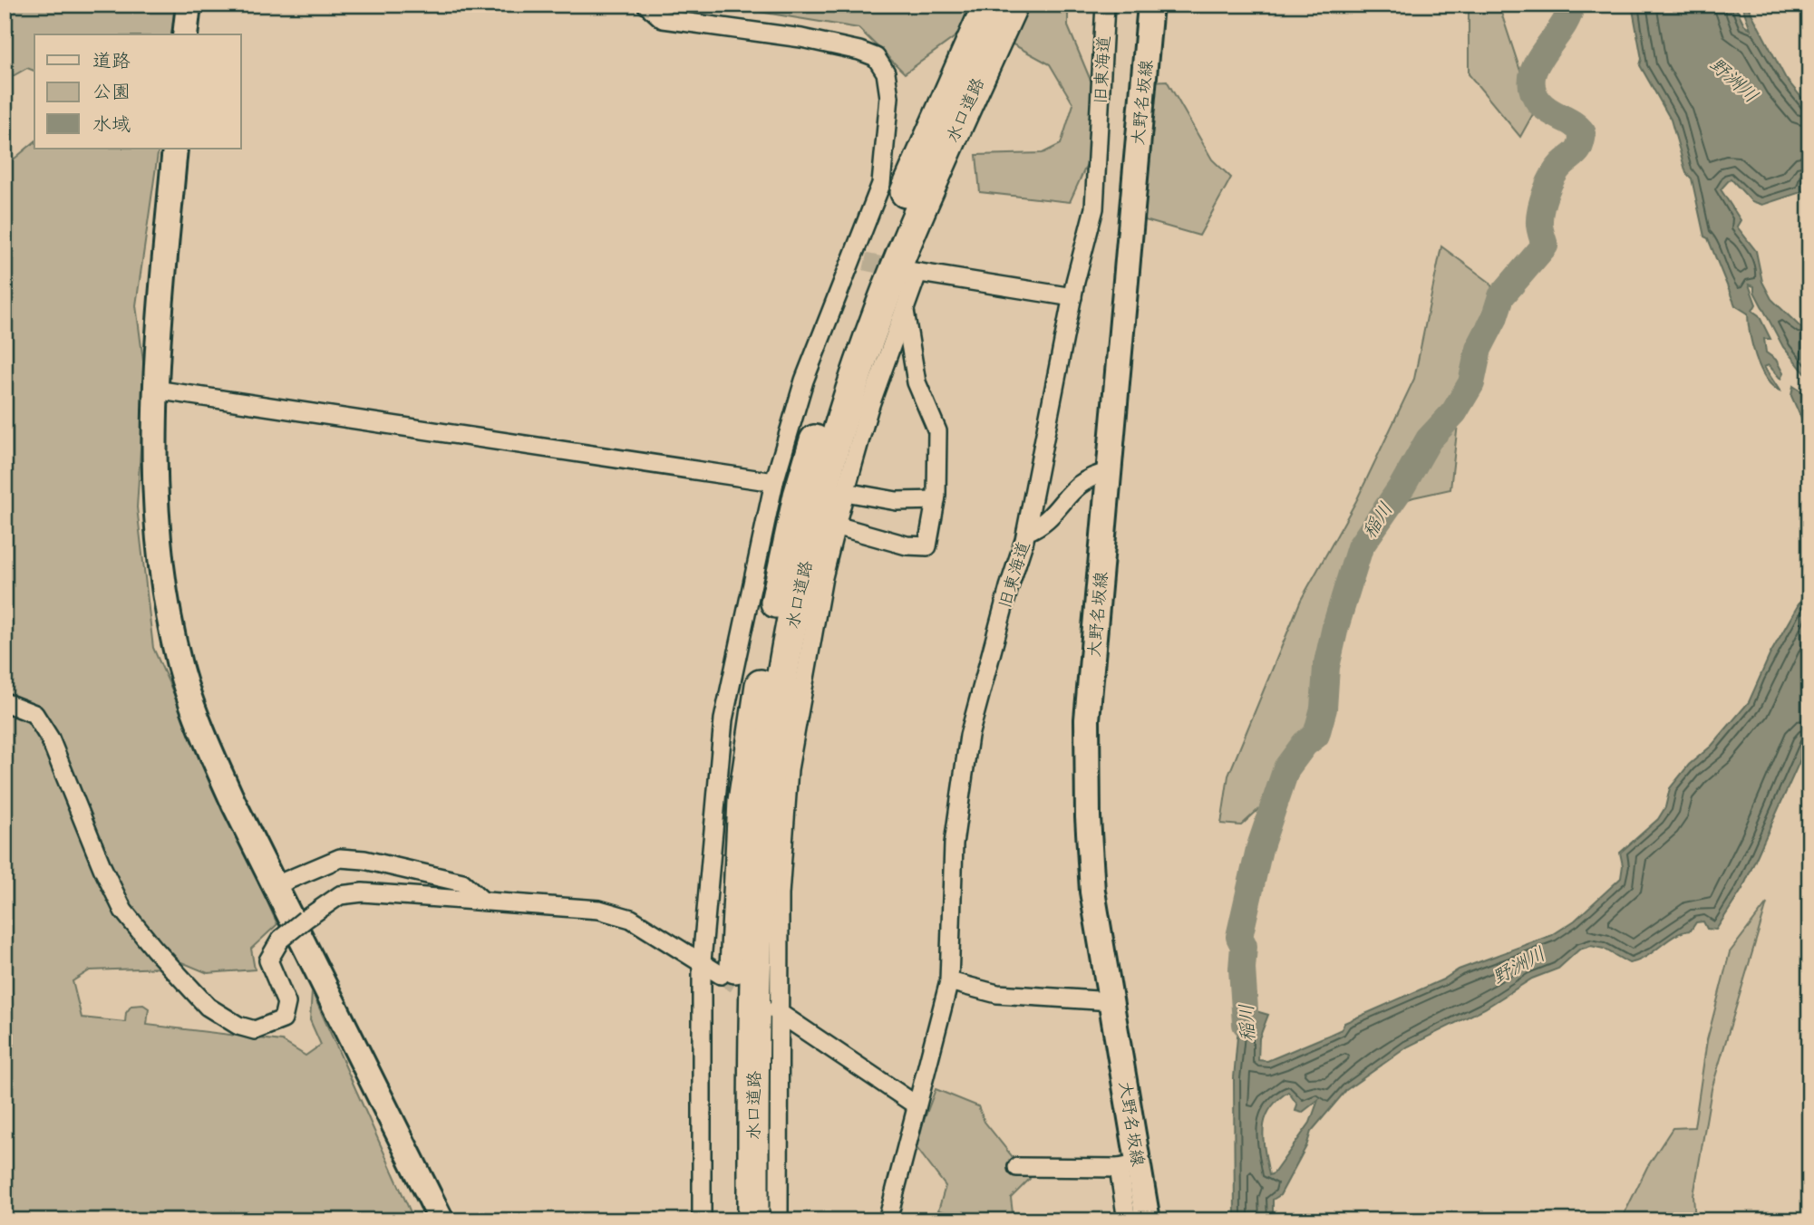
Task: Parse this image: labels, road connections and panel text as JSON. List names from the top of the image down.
{
  "streets": {
    "highway": ["水口道路"],
    "main road": ["大野名坂線"],
    "street": ["旧東海道"]
  },
  "water": ["野洲川", "稲川"],
  "legend": ["道路", "公園", "水域"]
}
